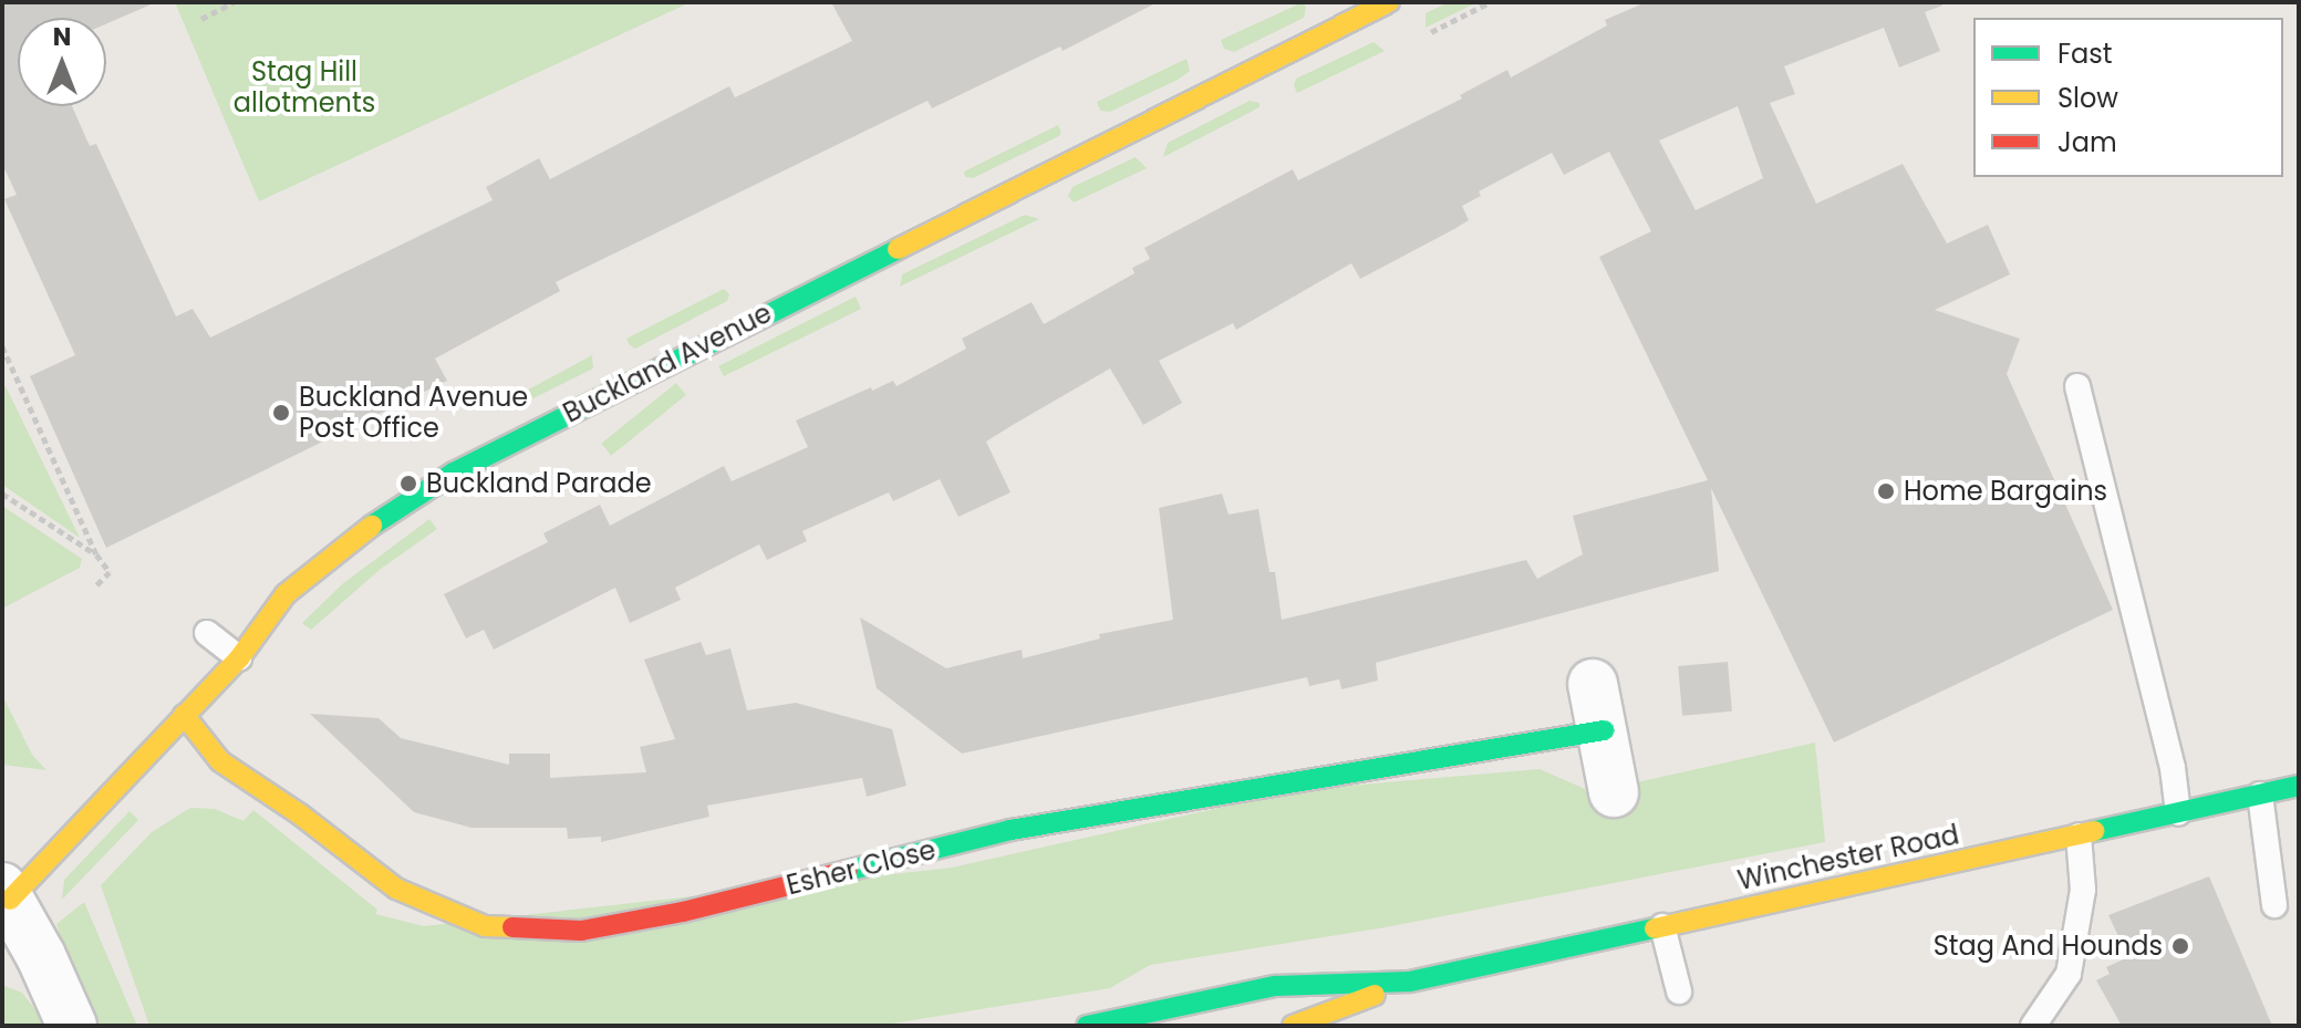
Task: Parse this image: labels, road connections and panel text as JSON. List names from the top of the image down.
{
  "streets": {
    "street": ["Buckland Avenue", "Winchester Road", "Esher Close"]
  },
  "crossings": [
    ["Buckland Avenue", "Esher Close"]
  ],
  "parks": ["Stag Hill allotments"],
  "places": [
    "Buckland Avenue Post Office",
    "Buckland Parade",
    "Home Bargains",
    "Stag And Hounds"
  ],
  "legend": ["Fast", "Slow", "Jam"],
  "north": "top"
}
